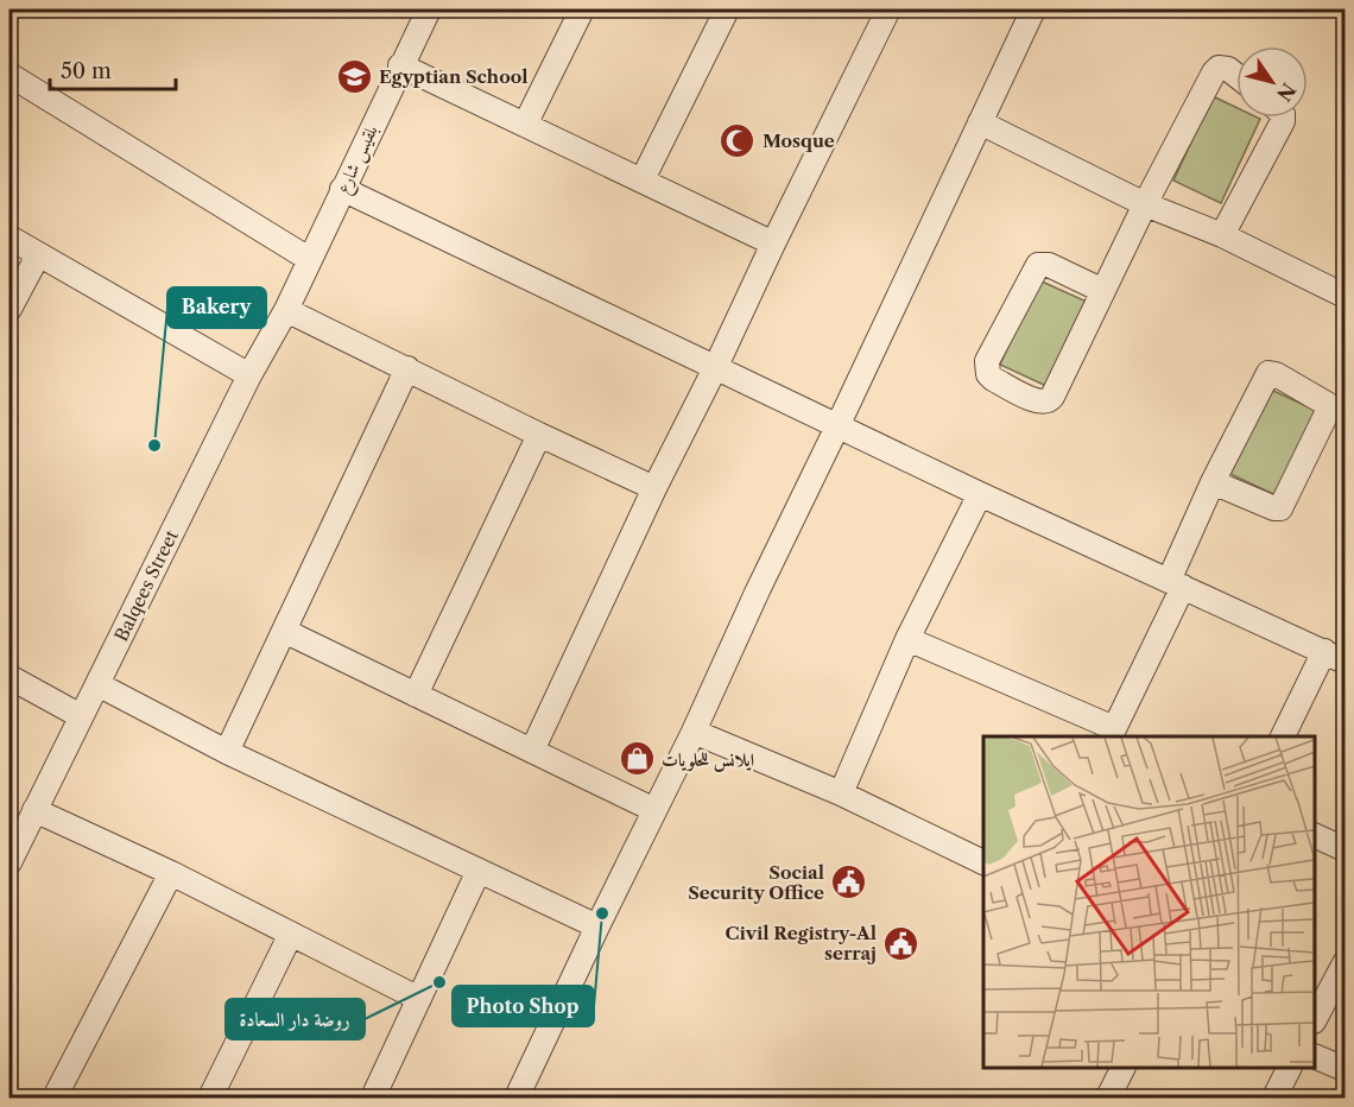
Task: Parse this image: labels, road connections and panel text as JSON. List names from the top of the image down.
{
  "streets": {
    "street": ["بلقيس شارع", "Balqees Street"]
  },
  "crossings": [
    ["بلقيس شارع", "Balqees Street"]
  ],
  "places": {
    "school or university": ["Egyptian School"],
    "mosque": ["Mosque"],
    "other": ["Bakery", "Photo Shop", "روضة دار السعادة"],
    "shop": ["ايلانس للحلويات"],
    "public building": ["Social Security Office", "Civil Registry-Al serraj"]
  },
  "scale_bar": "50 m",
  "north": "bottom right"
}
